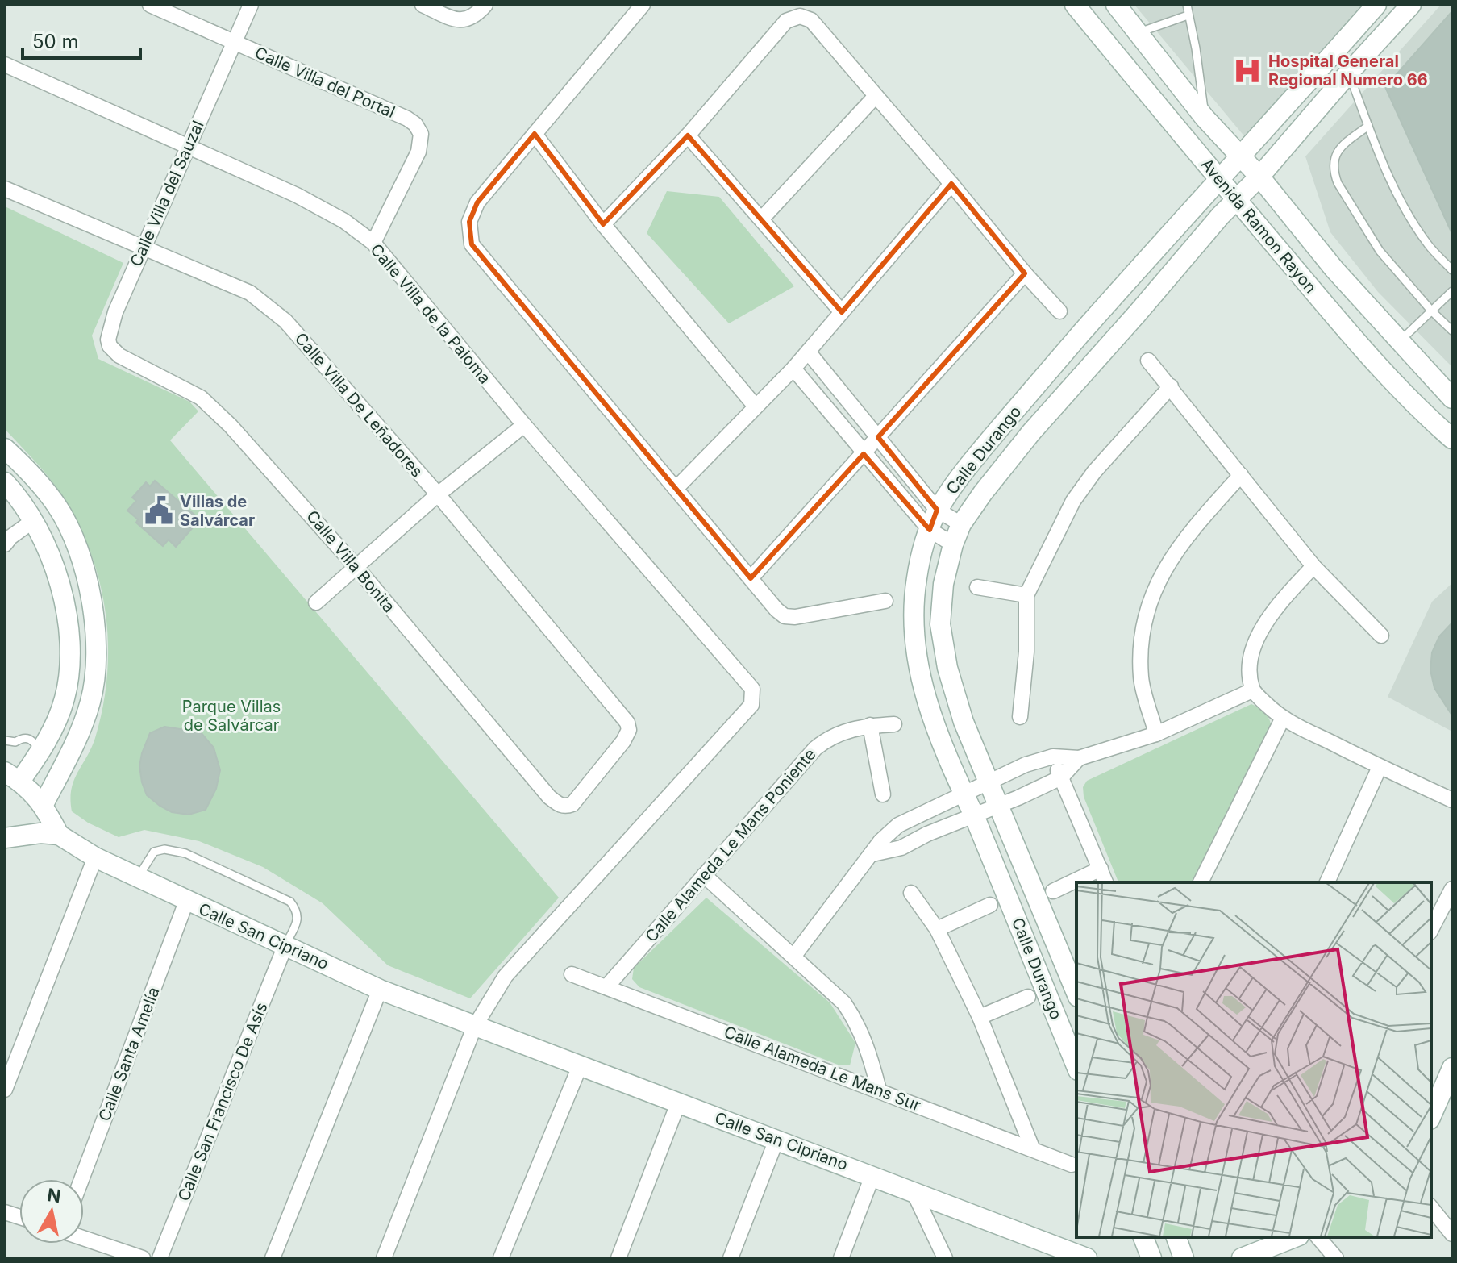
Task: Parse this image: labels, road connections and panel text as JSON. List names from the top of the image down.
{
  "streets": {
    "main road": ["Avenida Ramon Rayon", "Calle Durango", "Calle San Cipriano"],
    "street": [
      "Calle Villa del Portal",
      "Calle Villa del Sauzal",
      "Calle Villa de la Paloma",
      "Calle Villa De Leñadores",
      "Calle Villa Bonita",
      "Calle Alameda Le Mans Poniente",
      "Calle Santa Amelía",
      "Calle Alameda Le Mans Sur",
      "Calle San Francisco De Asís"
    ]
  },
  "crossings": [
    ["Calle Villa del Portal", "Calle Villa del Sauzal"],
    ["Calle Villa del Portal", "Calle Villa de la Paloma"],
    ["Calle Villa del Sauzal", "Calle Villa de la Paloma"],
    ["Calle Villa del Sauzal", "Calle Villa De Leñadores"],
    ["Calle Villa del Sauzal", "Calle Villa Bonita"],
    ["Avenida Ramon Rayon", "Calle Durango"],
    ["Calle Villa de la Paloma", "Calle San Cipriano"],
    ["Calle Villa De Leñadores", "Calle Villa Bonita"],
    ["Calle Alameda Le Mans Poniente", "Calle Alameda Le Mans Sur"],
    ["Calle San Cipriano", "Calle Santa Amelía"],
    ["Calle San Cipriano", "Calle San Francisco De Asís"]
  ],
  "parks": ["Parque Villas de Salvárcar"],
  "places": {
    "hospital": ["Hospital General Regional Numero 66"],
    "public building": ["Villas de Salvárcar"]
  },
  "scale_bar": "50 m",
  "north": "top"
}
